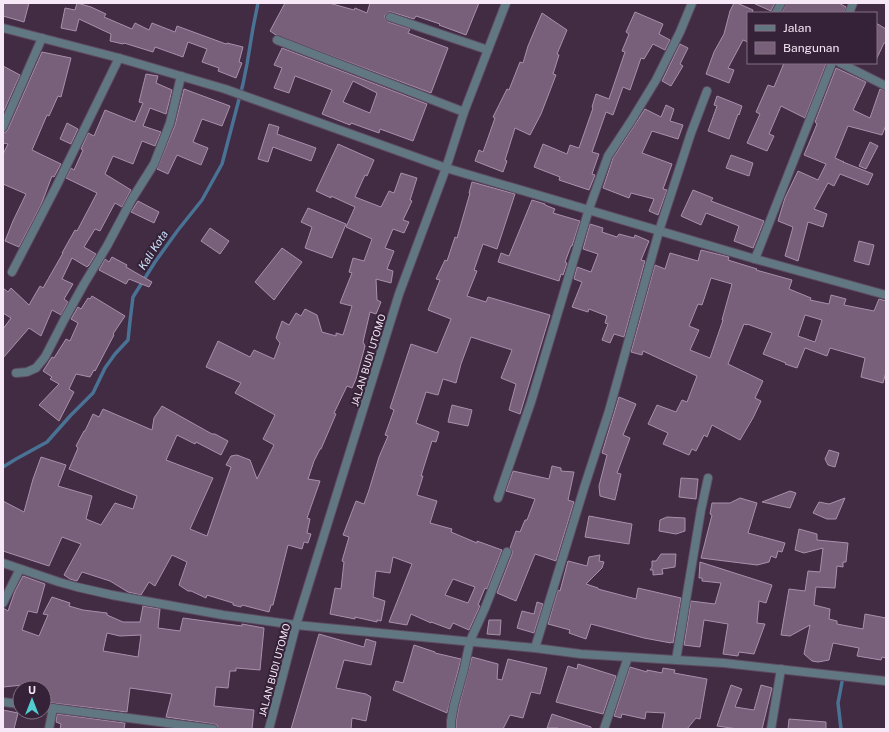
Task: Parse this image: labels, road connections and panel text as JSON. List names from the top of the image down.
{
  "streets": {
    "street": ["JALAN BUDI UTOMO"]
  },
  "water": ["Kali Kota"],
  "legend": ["Jalan", "Bangunan"],
  "north": "top"
}
